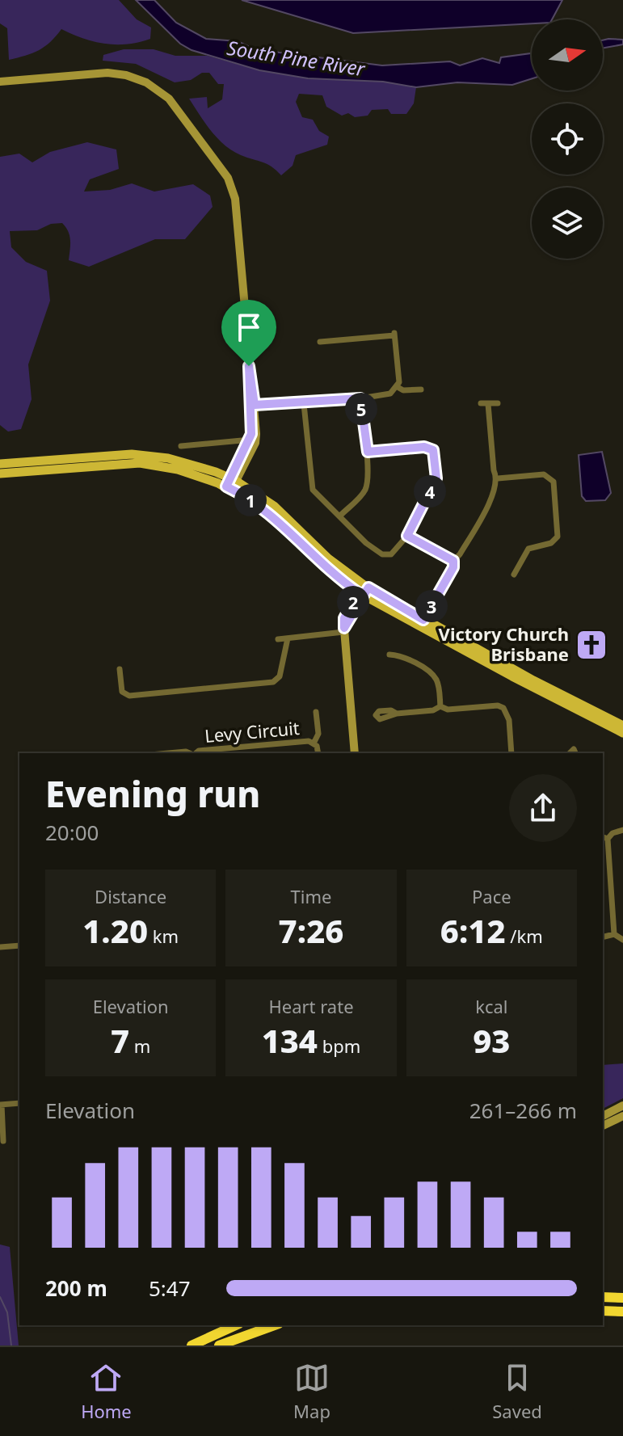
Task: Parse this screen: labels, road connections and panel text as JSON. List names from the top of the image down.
{
  "streets": {
    "street": ["Levy Circuit"]
  },
  "water": ["South Pine River"],
  "places": {
    "church": ["Victory Church Brisbane"]
  },
  "north": "right",
  "page": {
    "pins": [
      "5",
      "4",
      "1",
      "2",
      "3"
    ],
    "heading": ["Evening run", "20:00"],
    "stats": [
      ["Distance", "1.20 km"],
      ["Time", "7:26"],
      ["Pace", "6:12 /km"],
      ["Elevation", "7 m"],
      ["Heart rate", "134 bpm"],
      ["kcal", "93"]
    ],
    "chart": ["Elevation", "261–266 m"],
    "list": [
      {
        "name": "200 m",
        "note": "5:47"
      }
    ],
    "tabs": ["Home", "Map", "Saved"]
  }
}
